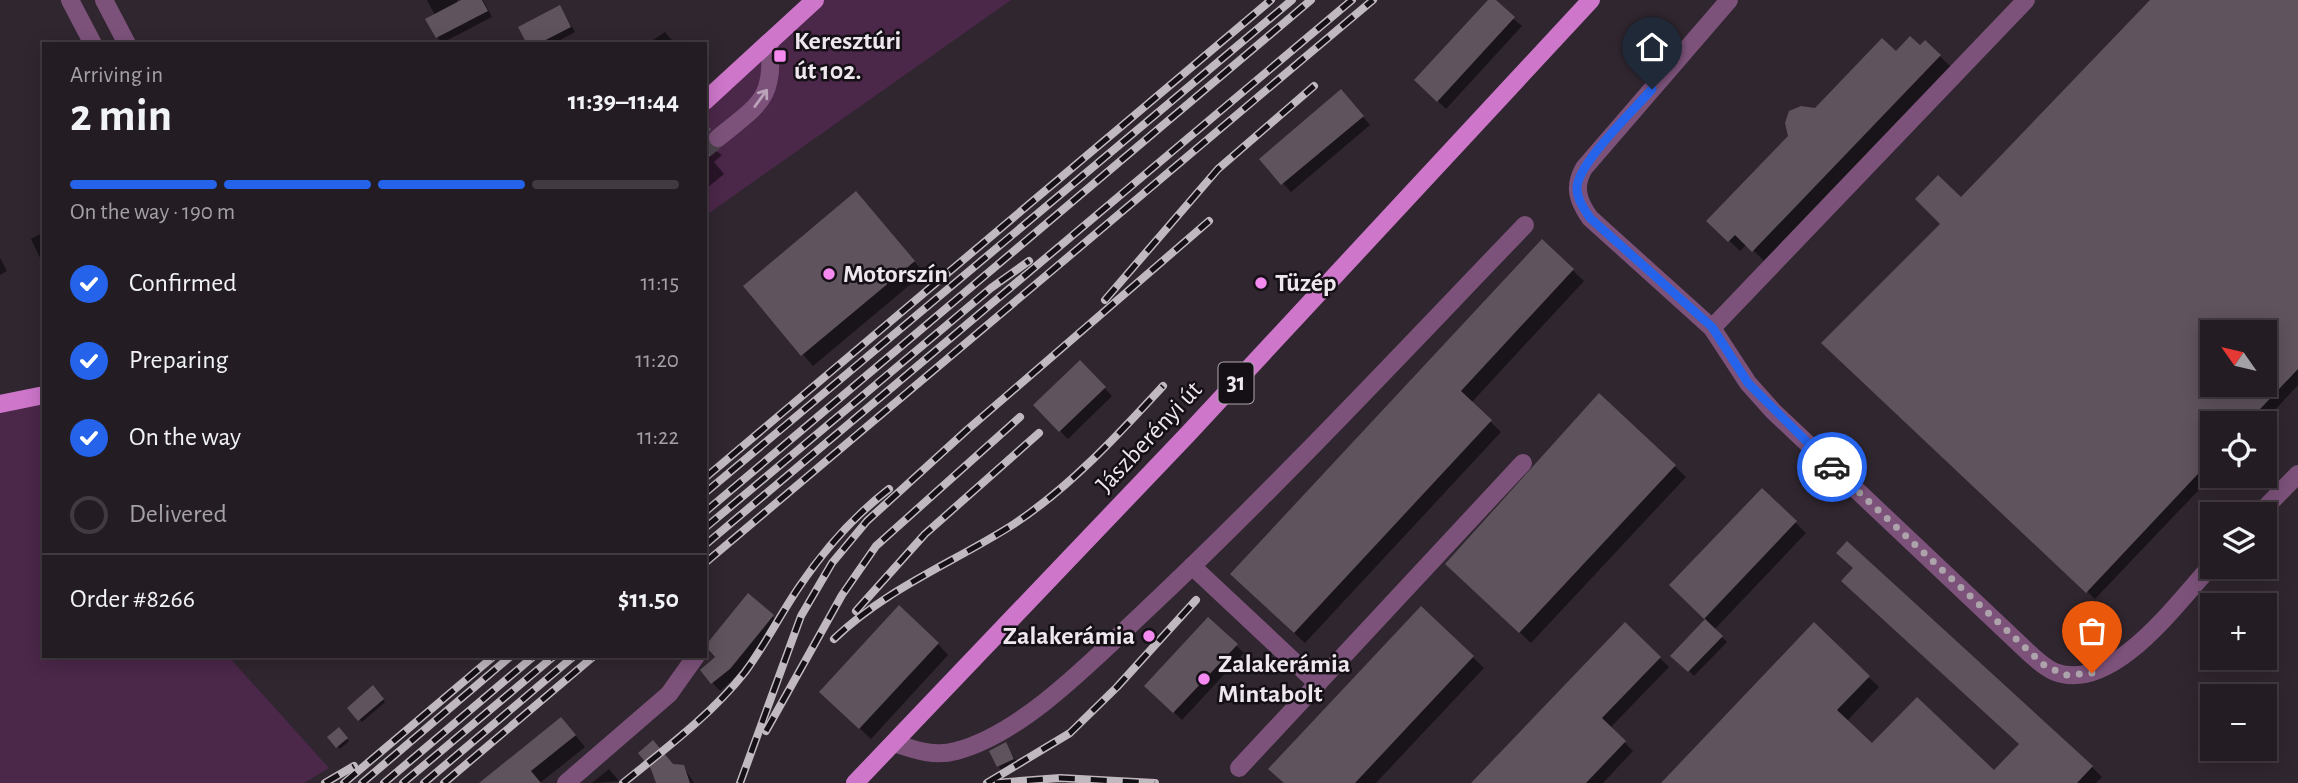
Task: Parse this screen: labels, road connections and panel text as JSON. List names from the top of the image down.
{
  "streets": {
    "main road": ["31", "Jászberényi út"]
  },
  "places": {
    "transit": ["Keresztúri út 102."],
    "other": [
      "Motorszín",
      "Tüzép",
      "Zalakerámia",
      "Zalakerámia Mintabolt"
    ]
  },
  "north": "top left",
  "page": {
    "heading": ["2 min", "Arriving in", "11:39–11:44"],
    "panel": ["Order #8266", "$11.50"],
    "bar": "On the way · 190 m",
    "list": [
      ["Confirmed", "11:15"],
      ["Preparing", "11:20"],
      ["On the way", "11:22"],
      "Delivered"
    ],
    "map_buttons": ["+", "−"]
  }
}
